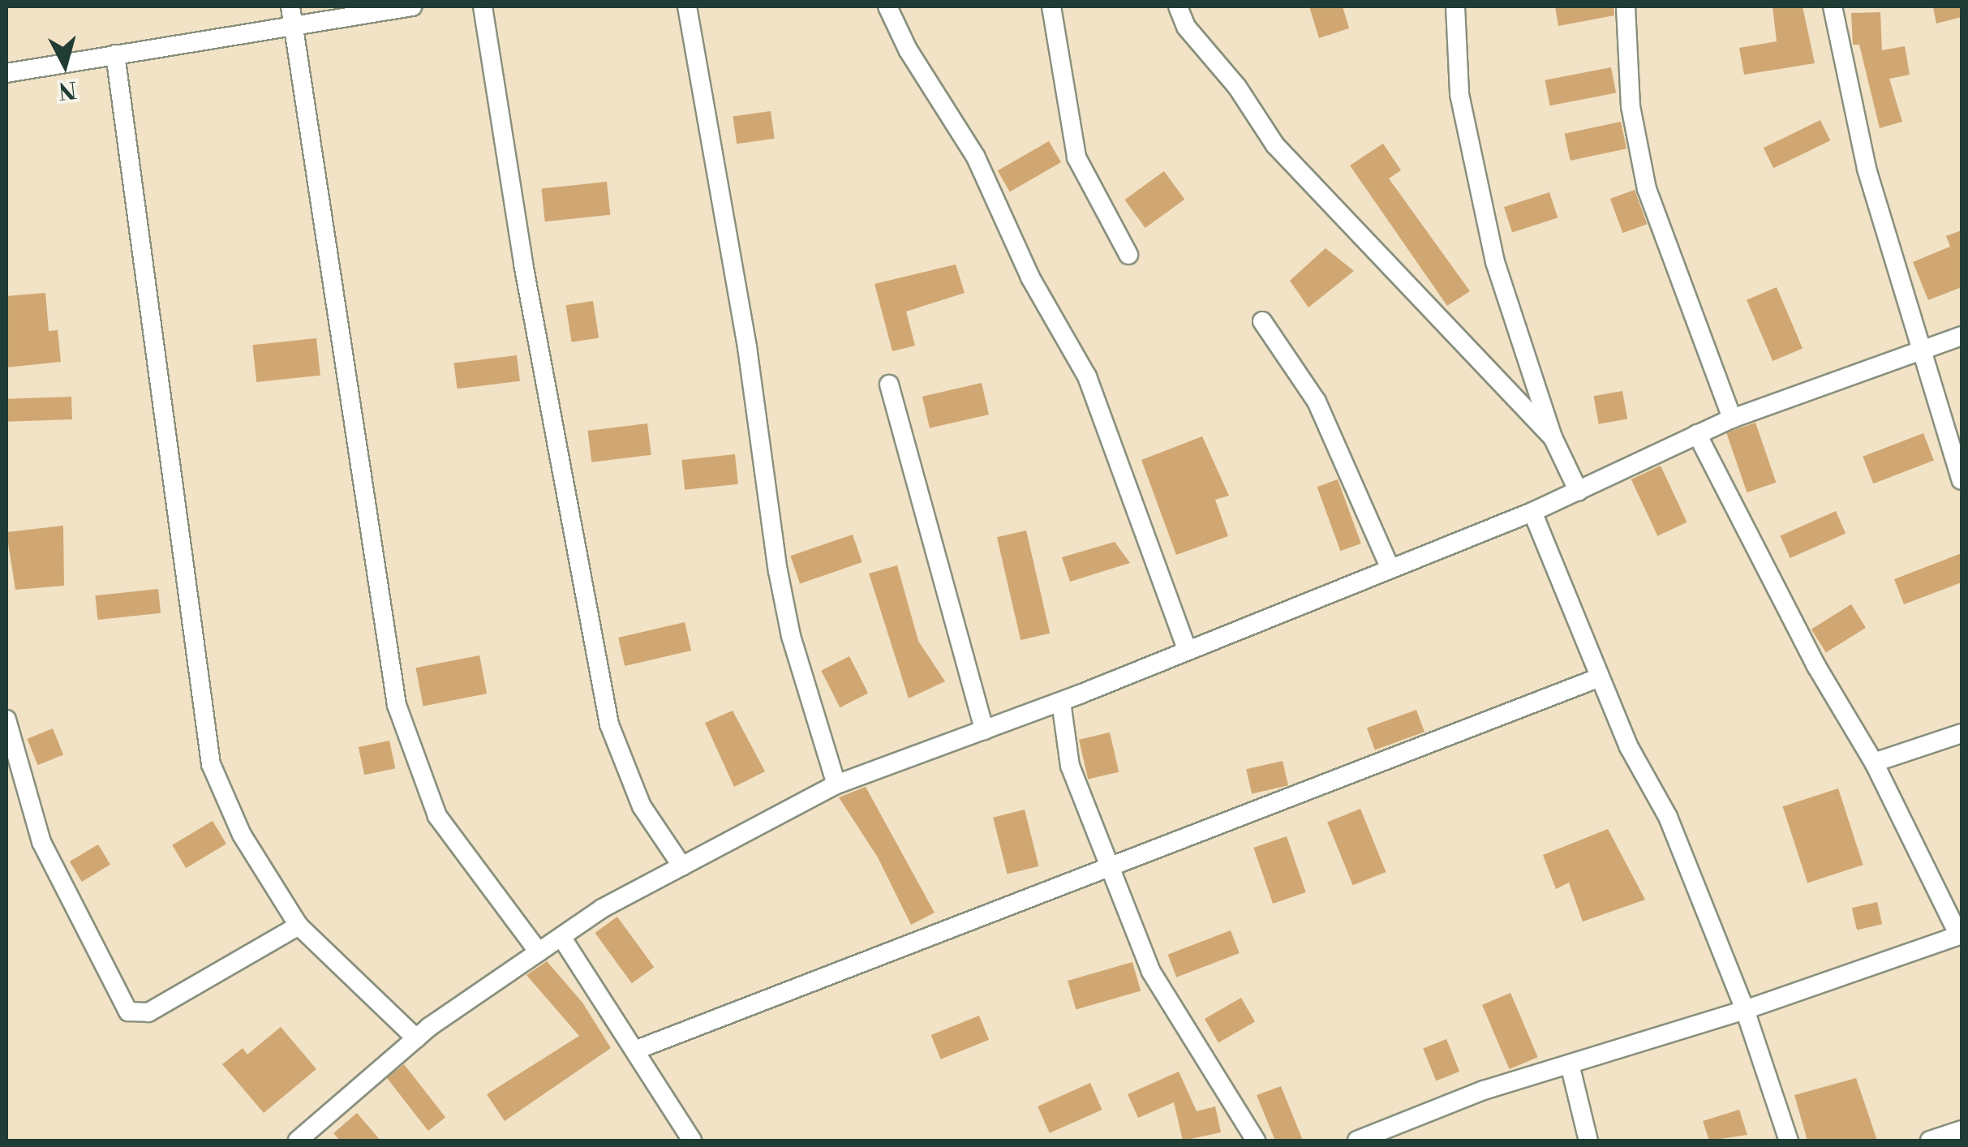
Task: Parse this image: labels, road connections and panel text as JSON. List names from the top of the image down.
{
  "north": "bottom"
}
